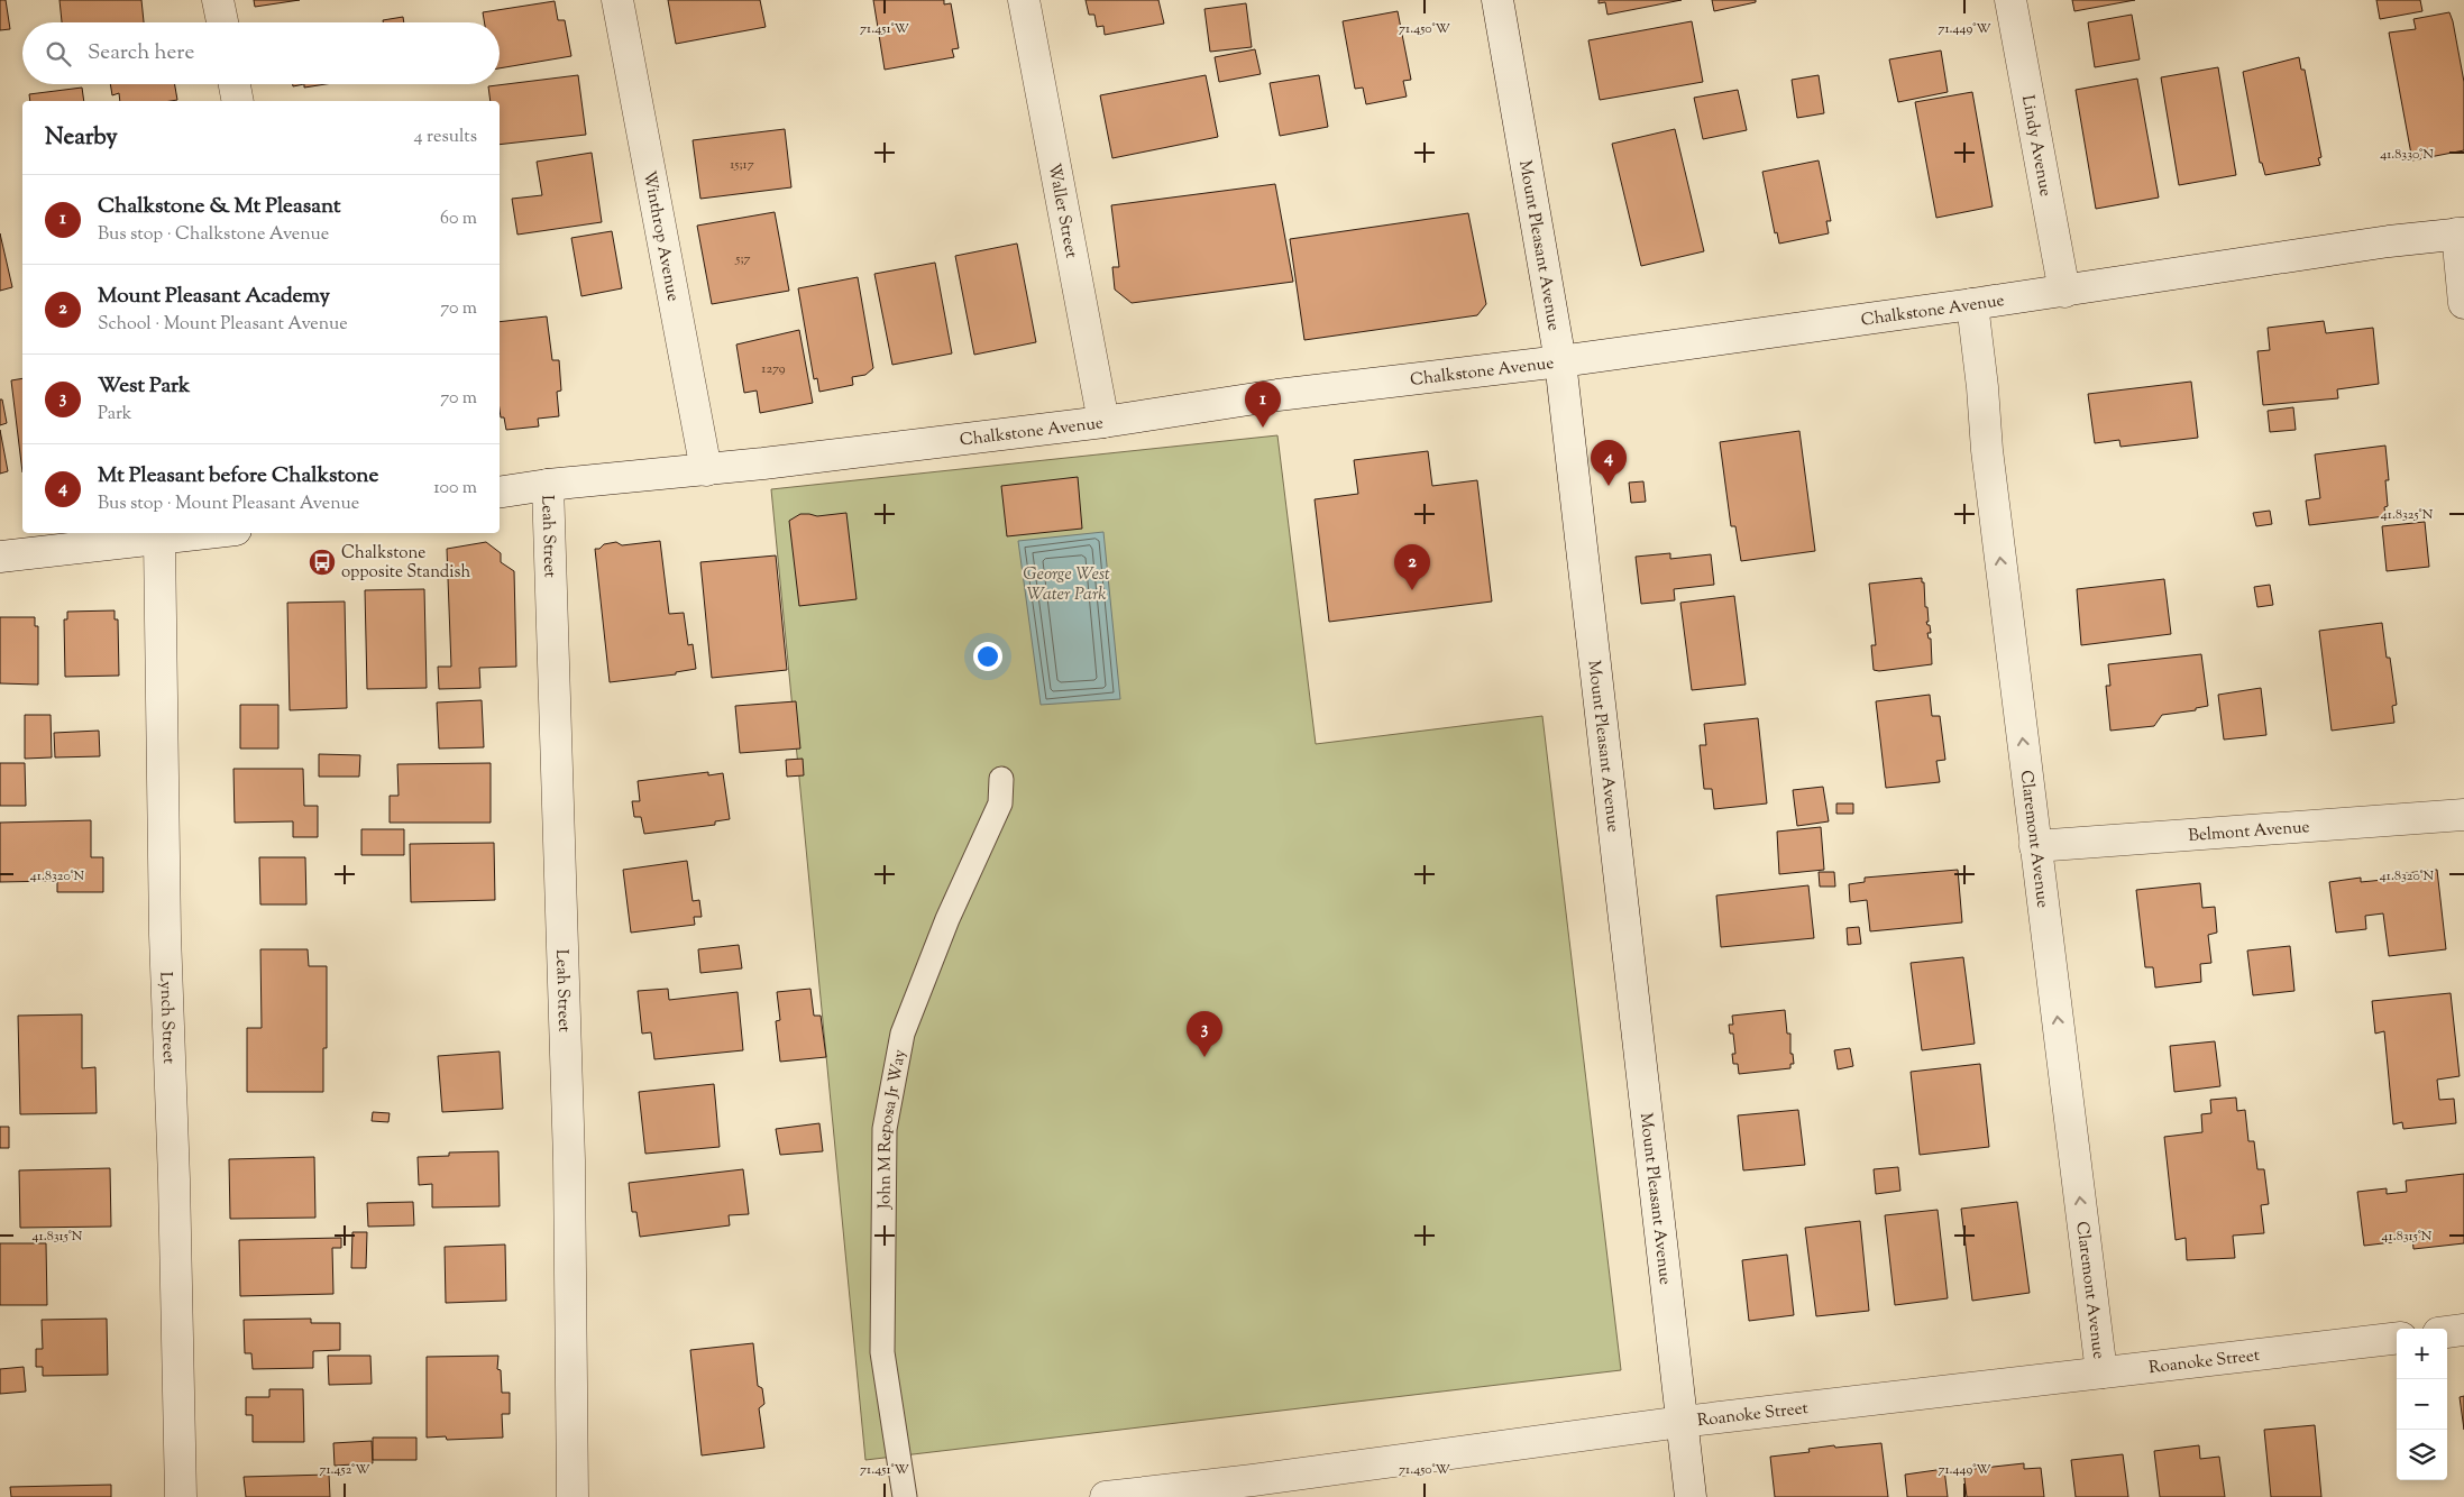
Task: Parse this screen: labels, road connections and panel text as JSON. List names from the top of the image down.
{
  "streets": {
    "street": [
      "Lindy Avenue",
      "Waller Street",
      "Winthrop Avenue",
      "Mount Pleasant Avenue",
      "Chalkstone Avenue",
      "Leah Street",
      "Belmont Avenue",
      "Claremont Avenue",
      "Lynch Street",
      "Roanoke Street"
    ],
    "lane": ["John M Reposa Jr Way"]
  },
  "crossings": [
    ["Lindy Avenue", "Chalkstone Avenue"],
    ["Waller Street", "Chalkstone Avenue"],
    ["Winthrop Avenue", "Chalkstone Avenue"],
    ["Mount Pleasant Avenue", "Chalkstone Avenue"],
    ["Mount Pleasant Avenue", "Roanoke Street"],
    ["Chalkstone Avenue", "Leah Street"],
    ["Chalkstone Avenue", "Claremont Avenue"],
    ["Belmont Avenue", "Claremont Avenue"],
    ["Claremont Avenue", "Roanoke Street"]
  ],
  "one_way": ["Claremont Avenue"],
  "water": ["George West Water Park"],
  "places": {
    "bus stop": ["Chalkstone opposite Standish"]
  },
  "house_numbers": ["15;17", "5;7", "1279"],
  "page": {
    "search": "Search here",
    "heading": ["Nearby", "4 results"],
    "list": [
      {
        "mark": "1",
        "name": "Chalkstone & Mt Pleasant",
        "note": "Bus stop · Chalkstone Avenue",
        "value": "60 m"
      },
      {
        "mark": "2",
        "name": "Mount Pleasant Academy",
        "note": "School · Mount Pleasant Avenue",
        "value": "70 m"
      },
      {
        "mark": "3",
        "name": "West Park",
        "note": "Park",
        "value": "70 m"
      },
      {
        "mark": "4",
        "name": "Mt Pleasant before Chalkstone",
        "note": "Bus stop · Mount Pleasant Avenue",
        "value": "100 m"
      }
    ],
    "pins": [
      "1",
      "4",
      "2",
      "3"
    ],
    "map_buttons": ["+", "−"]
  },
  "coordinates": [
    "71.451°W",
    "71.450°W",
    "71.449°W",
    "41.8330°N",
    "41.8325°N",
    "41.8320°N",
    "41.8315°N",
    "71.452°W"
  ]
}
